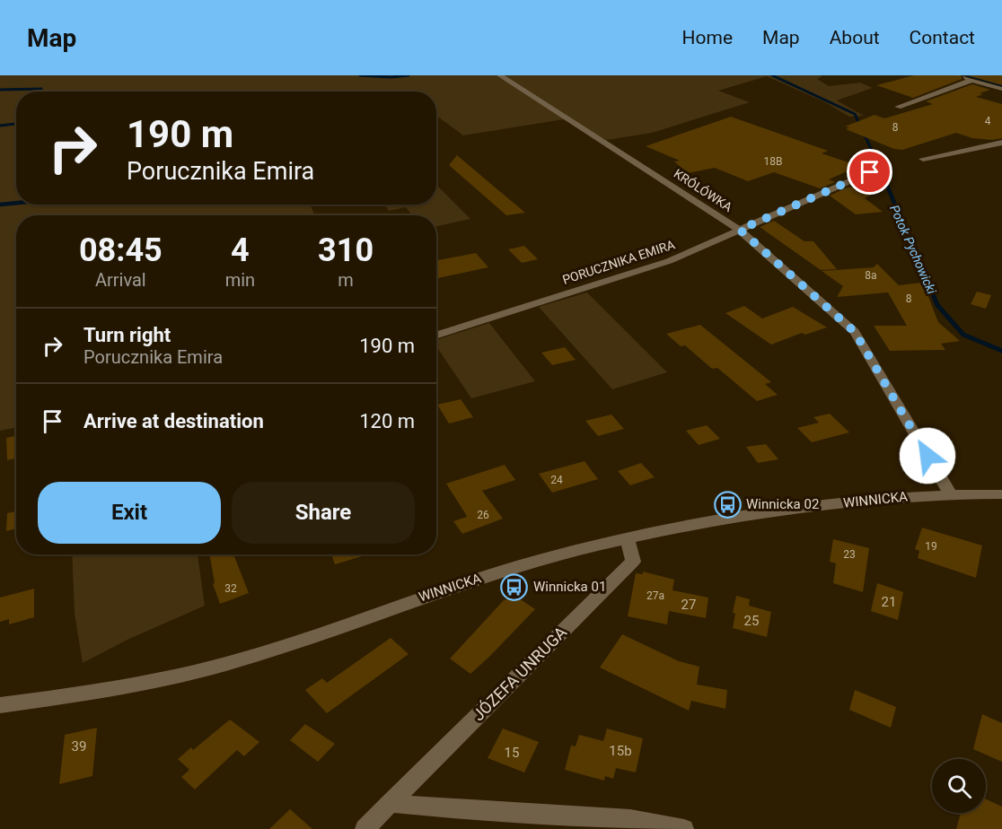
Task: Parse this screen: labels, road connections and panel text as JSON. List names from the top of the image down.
{
  "streets": {
    "street": [
      "KRÓLÓWKA",
      "PORUCZNIKA EMIRA",
      "WINNICKA",
      "JÓZEFA UNRUGA"
    ]
  },
  "crossings": [
    ["KRÓLÓWKA", "PORUCZNIKA EMIRA"],
    ["KRÓLÓWKA", "WINNICKA"],
    ["WINNICKA", "JÓZEFA UNRUGA"]
  ],
  "water": ["Potok Pychowicki"],
  "places": {
    "bus stop": ["Winnicka 02", "Winnicka 01"]
  },
  "house_numbers": [
    "4",
    "8",
    "18B",
    "8a",
    "8",
    "24",
    "26",
    "19",
    "23",
    "32",
    "27a",
    "21",
    "27",
    "25",
    "39",
    "15b",
    "15"
  ],
  "page": {
    "header": "Map",
    "nav": [
      "Home",
      "Map",
      "About",
      "Contact"
    ],
    "turn": ["190 m", "Porucznika Emira"],
    "eta": [
      "08:45",
      "Arrival",
      "4",
      "min",
      "310",
      "m"
    ],
    "list": [
      {
        "name": "Turn right",
        "note": "Porucznika Emira",
        "value": "190 m"
      },
      {
        "name": "Arrive at destination",
        "value": "120 m"
      }
    ],
    "buttons": ["Exit", "Share"]
  }
}
